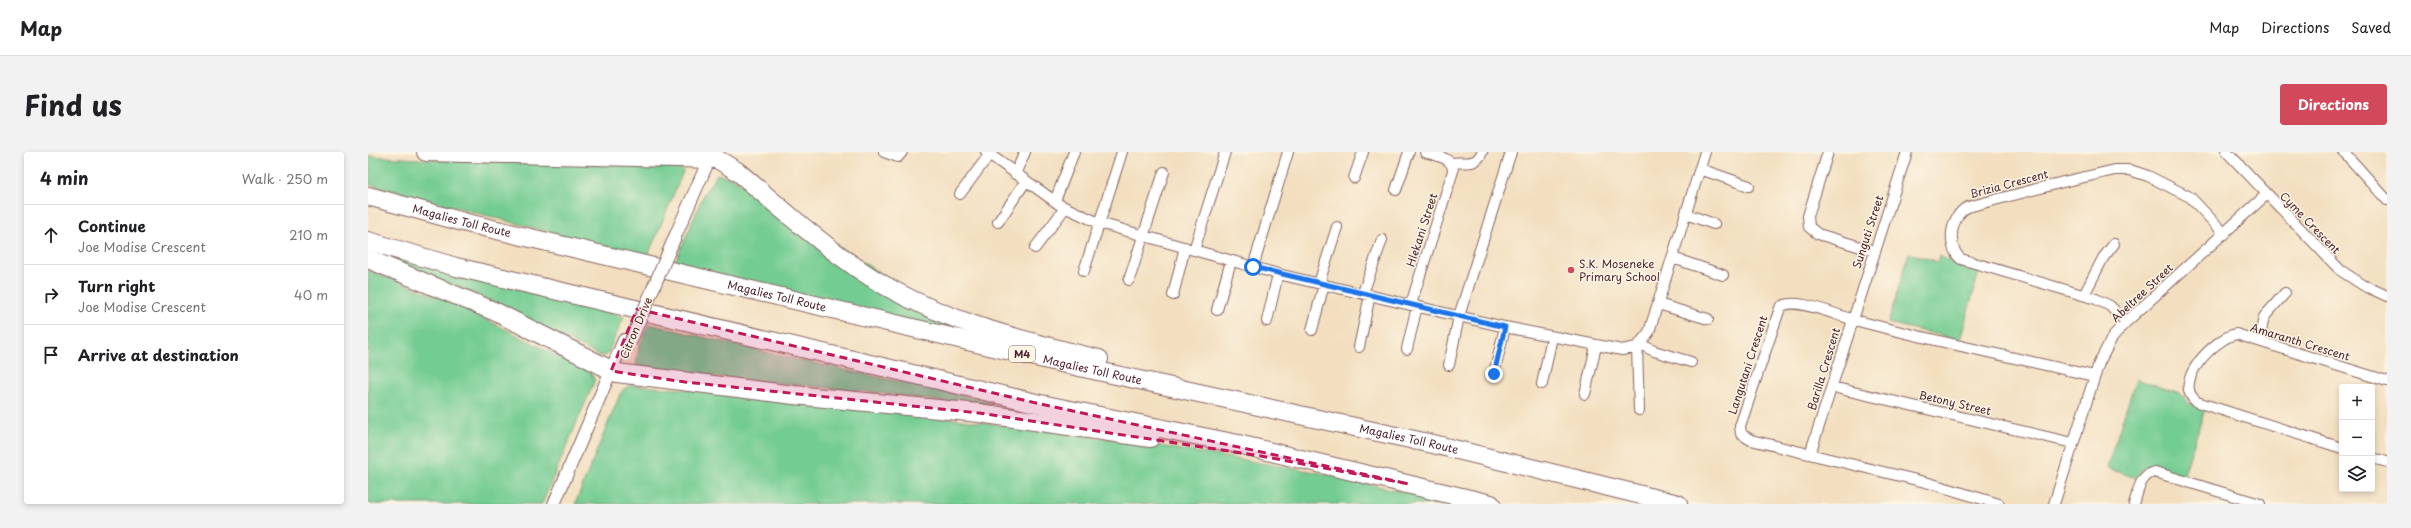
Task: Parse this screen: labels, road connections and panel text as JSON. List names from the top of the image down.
{
  "streets": {
    "highway": ["Magalies Toll Route", "M4"],
    "street": [
      "Brizia Crescent",
      "Cyme Crescent",
      "Hlekani Street",
      "Sunguti Street",
      "Abeltree Street",
      "Citron Drive",
      "Amaranth Crescent",
      "Langutani Crescent",
      "Barilla Crescent",
      "Betony Street"
    ]
  },
  "crossings": [
    ["Brizia Crescent", "Abeltree Street"],
    ["Cyme Crescent", "Abeltree Street"],
    ["Sunguti Street", "Langutani Crescent"],
    ["Sunguti Street", "Barilla Crescent"],
    ["Abeltree Street", "Barilla Crescent"],
    ["Abeltree Street", "Betony Street"],
    ["Langutani Crescent", "Barilla Crescent"],
    ["Barilla Crescent", "Betony Street"]
  ],
  "places": ["S.K. Moseneke Primary School"],
  "page": {
    "header": "Map",
    "nav": ["Map", "Directions", "Saved"],
    "title": "Find us",
    "buttons": "Directions",
    "heading": ["4 min", "Walk · 250 m"],
    "list": [
      ["Continue", "Joe Modise Crescent", "210 m"],
      ["Turn right", "Joe Modise Crescent", "40 m"],
      "Arrive at destination"
    ],
    "map_buttons": ["+", "−"]
  }
}
